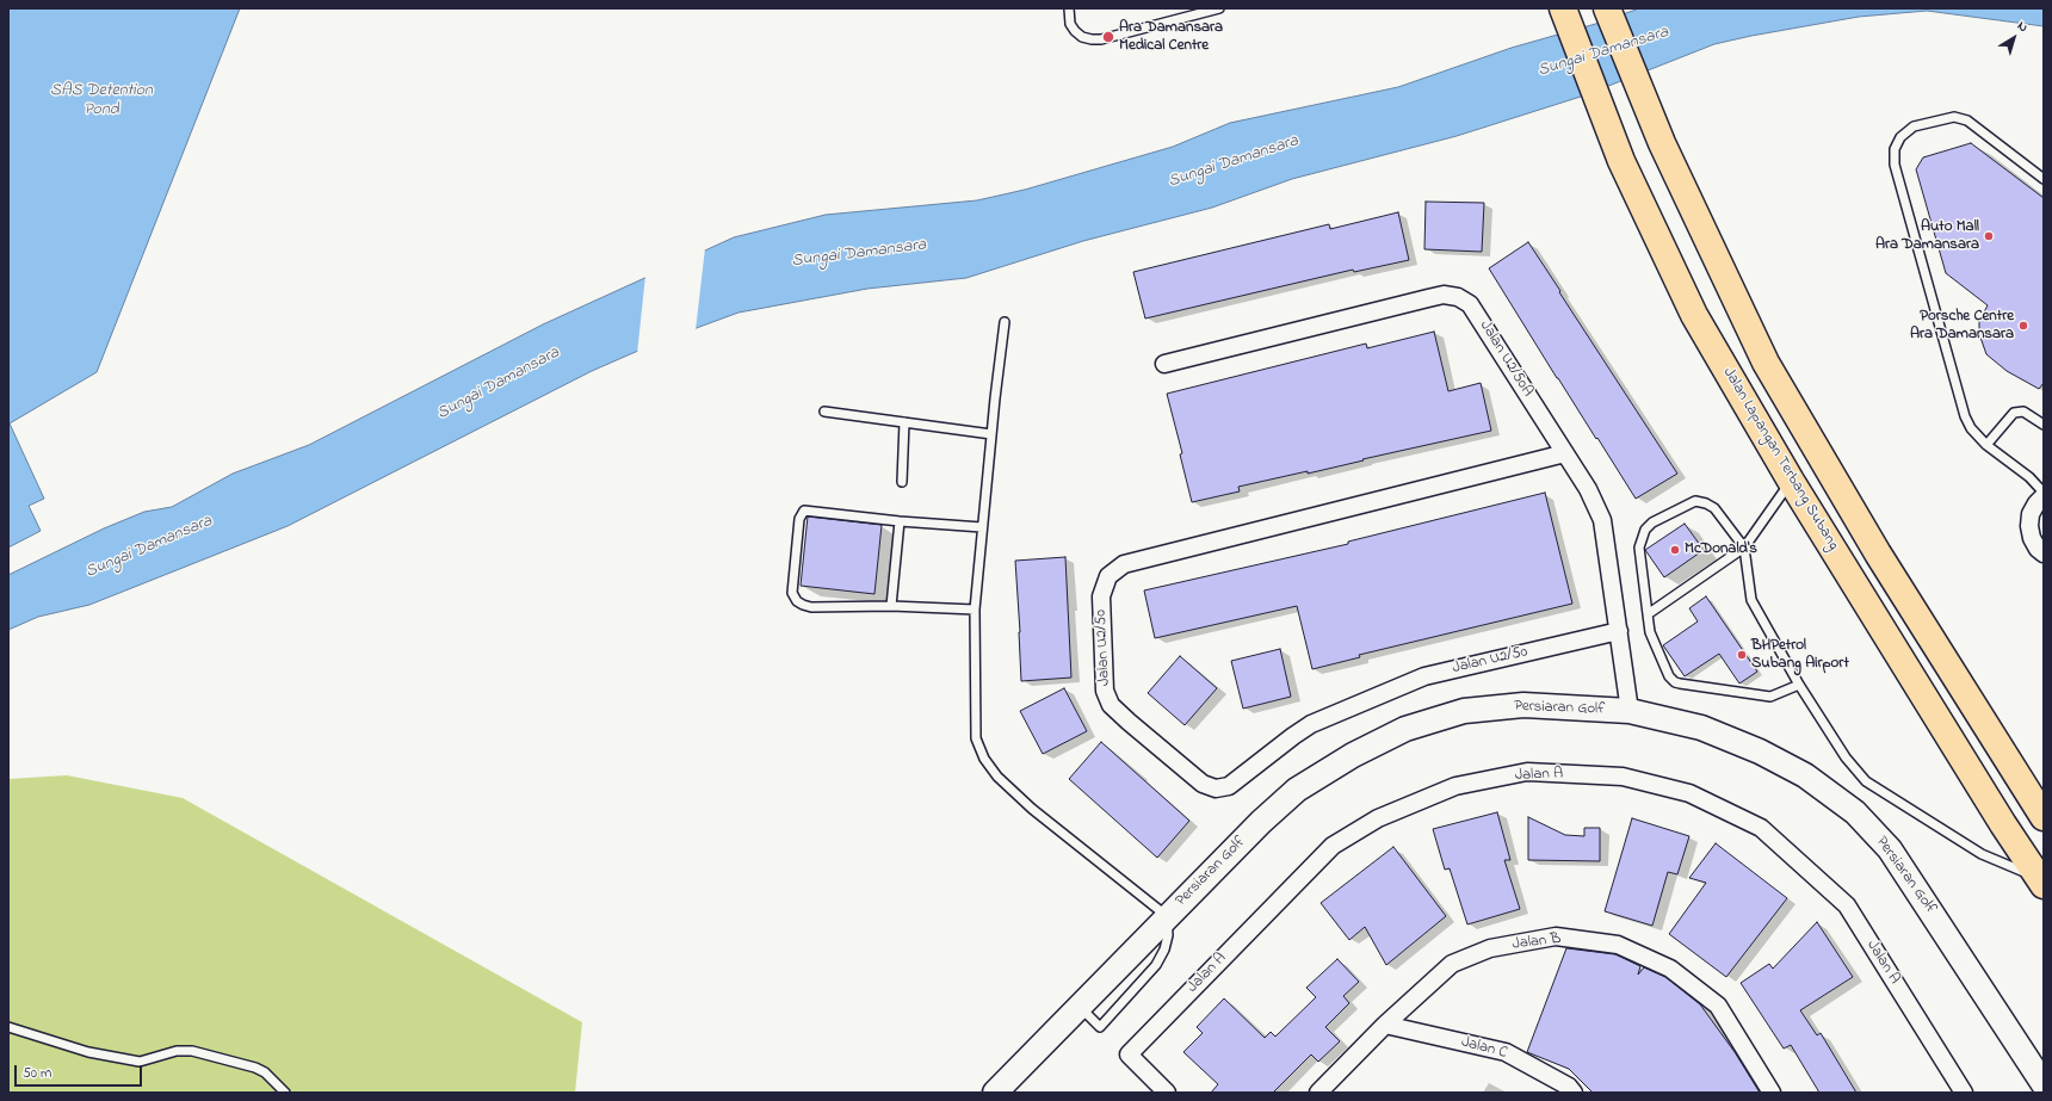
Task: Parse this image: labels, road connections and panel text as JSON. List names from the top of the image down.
{
  "streets": {
    "main road": ["Jalan Lapangan Terbang Subang"],
    "street": [
      "Jalan U2/50A",
      "Jalan U2/50",
      "Persiaran Golf",
      "Jalan A",
      "Jalan B",
      "Jalan C"
    ]
  },
  "crossings": [
    ["Jalan U2/50A", "Jalan U2/50"],
    ["Jalan U2/50A", "Persiaran Golf"],
    ["Jalan B", "Jalan C"]
  ],
  "water": ["Sungai Damansara", "SAS Detention Pond"],
  "places": [
    "Ara Damansara Medical Centre",
    "Auto Mall Ara Damansara",
    "Porsche Centre Ara Damansara",
    "McDonald's",
    "BHPetrol Subang Airport"
  ],
  "scale_bar": "50 m",
  "north": "top right"
}
